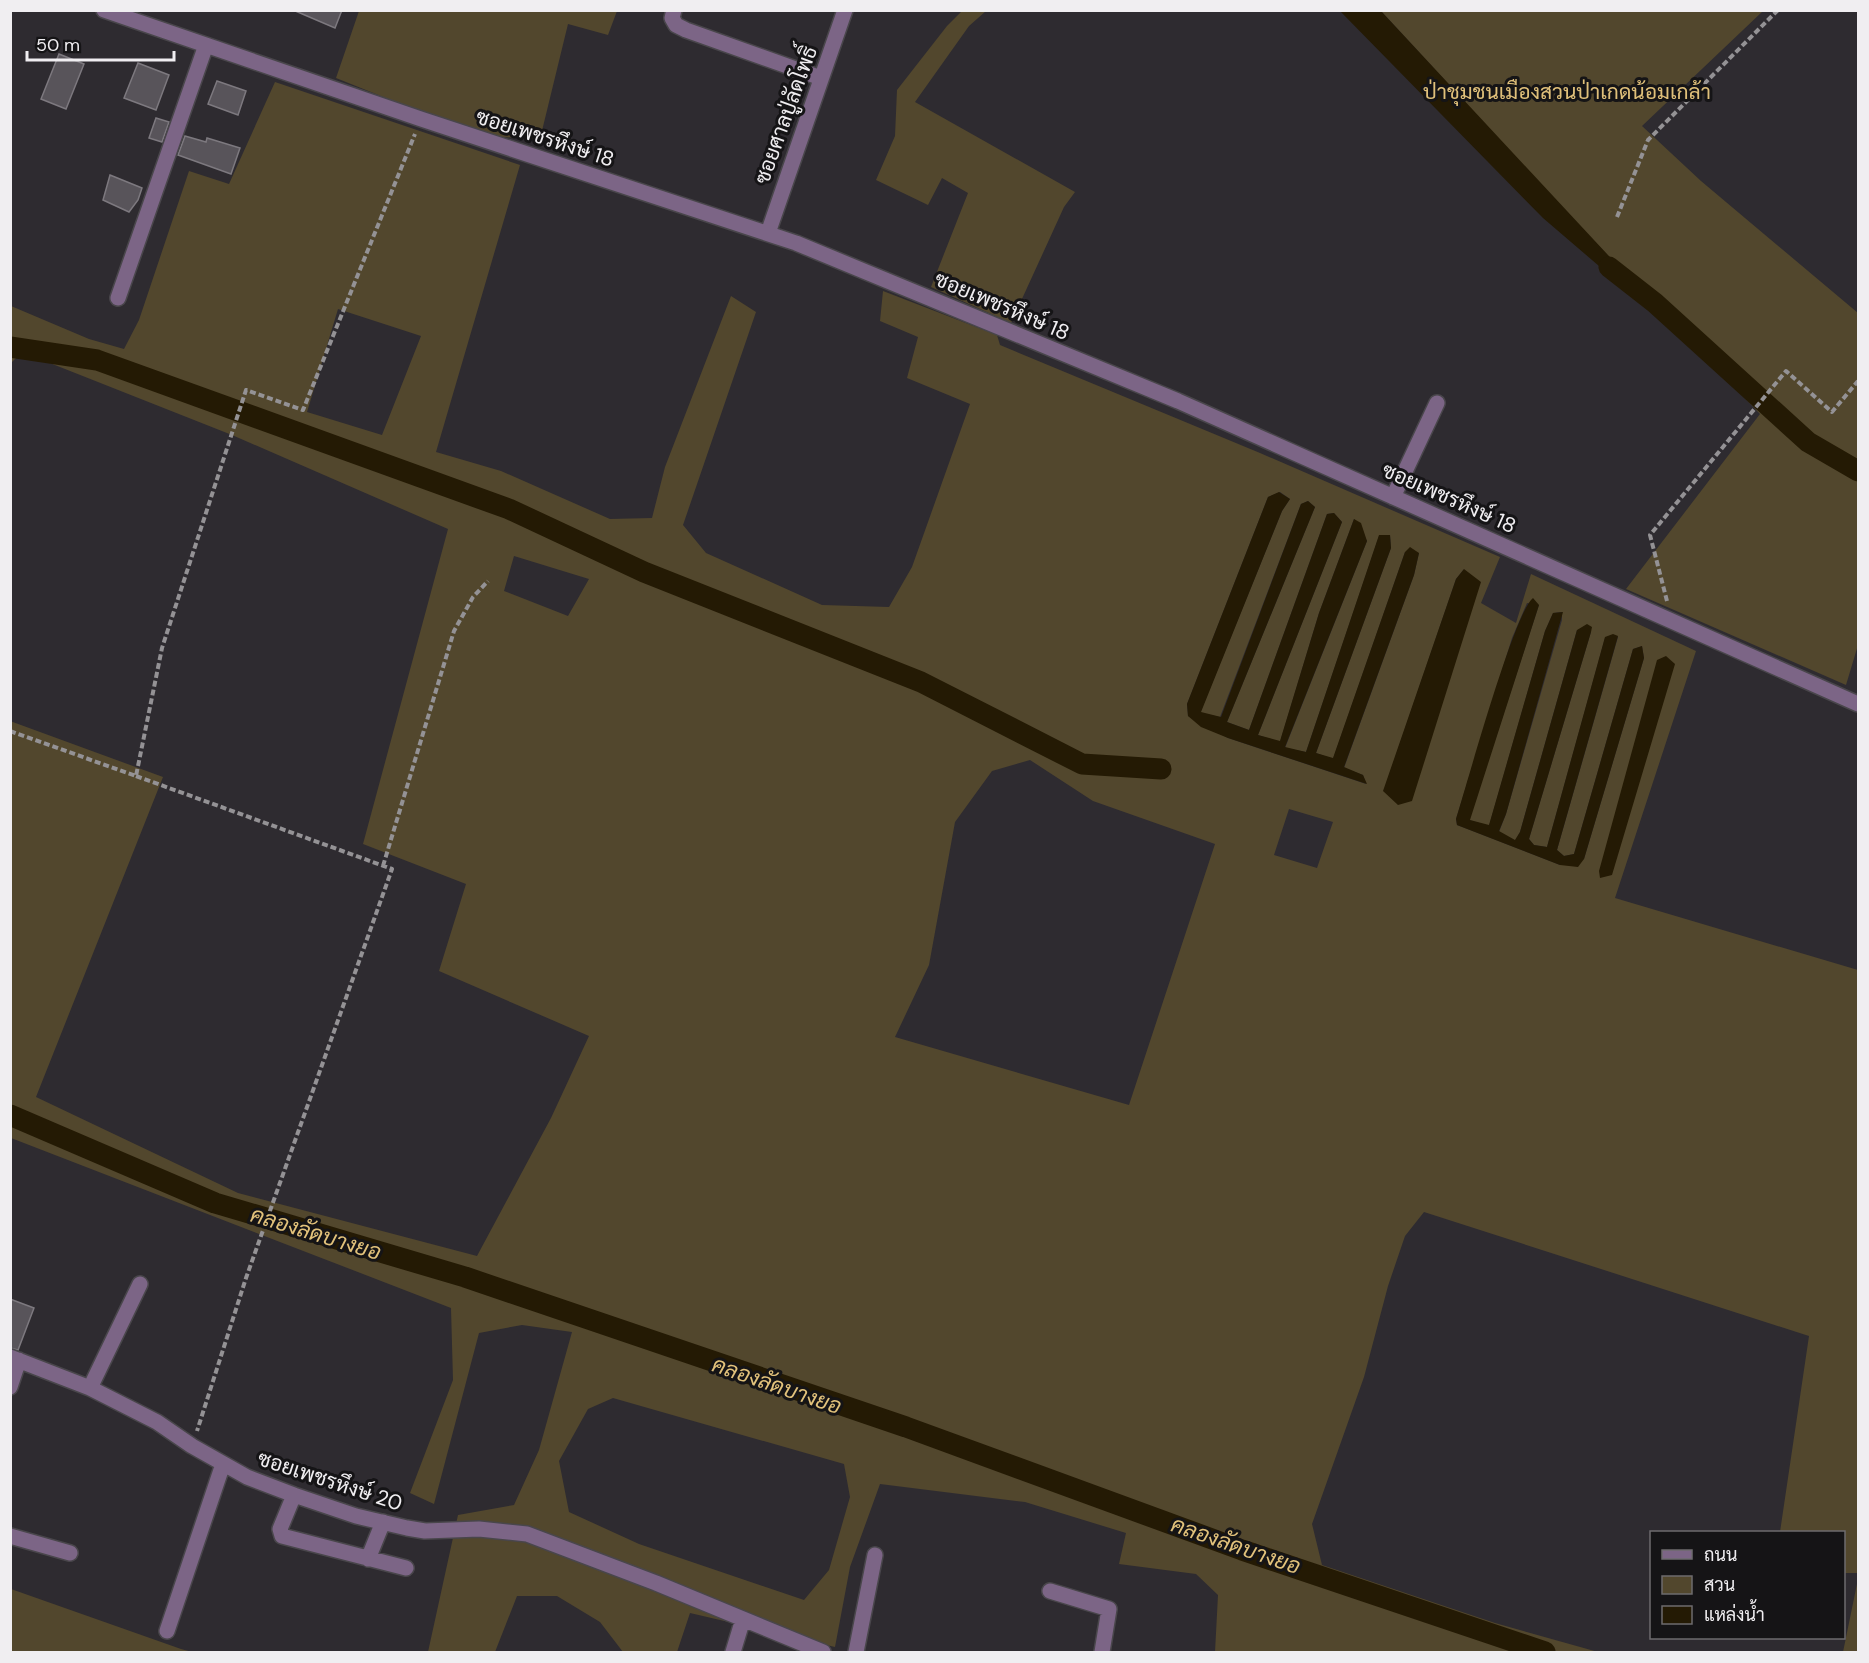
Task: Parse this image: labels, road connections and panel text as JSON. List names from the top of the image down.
{
  "streets": {
    "street": ["ซอยศาลปู่ลัดโพธิ์", "ซอยเพชรหึงษ์ 18", "ซอยเพชรหึงษ์ 20"]
  },
  "crossings": [
    ["ซอยศาลปู่ลัดโพธิ์", "ซอยเพชรหึงษ์ 18"]
  ],
  "water": ["คลองลัดบางยอ"],
  "parks": ["ป่าชุมชนเมืองสวนป่าเกดน้อมเกล้า"],
  "legend": ["ถนน", "สวน", "แหล่งน้ำ"],
  "scale_bar": "50 m"
}
